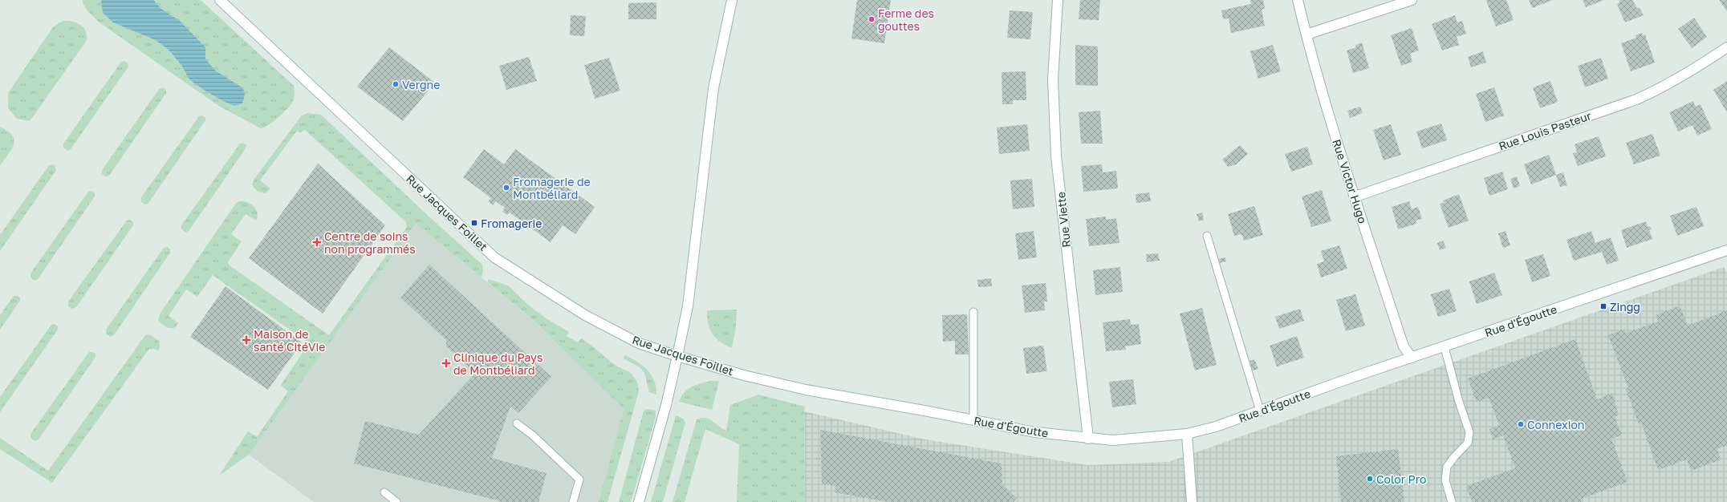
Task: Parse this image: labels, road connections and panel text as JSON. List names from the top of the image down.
{
  "streets": {
    "main road": [
      "Rue Louis Pasteur",
      "Rue Victor Hugo",
      "Rue Jacques Foillet",
      "Rue Viette",
      "Rue d'Égoutte"
    ]
  },
  "crossings": [
    ["Rue Louis Pasteur", "Rue Victor Hugo"],
    ["Rue Victor Hugo", "Rue d'Égoutte"],
    ["Rue Jacques Foillet", "Rue d'Égoutte"],
    ["Rue Viette", "Rue d'Égoutte"]
  ],
  "places": {
    "other": [
      "Ferme des gouttes",
      "Vergne",
      "Fromagerie de Montbéliard",
      "Connexion",
      "Color Pro"
    ],
    "transit": ["Fromagerie", "Zingg"],
    "health": ["Centre de soins non programmés", "Maison de santé CitéVie", "Clinique du Pays de Montbéliard"]
  }
}
